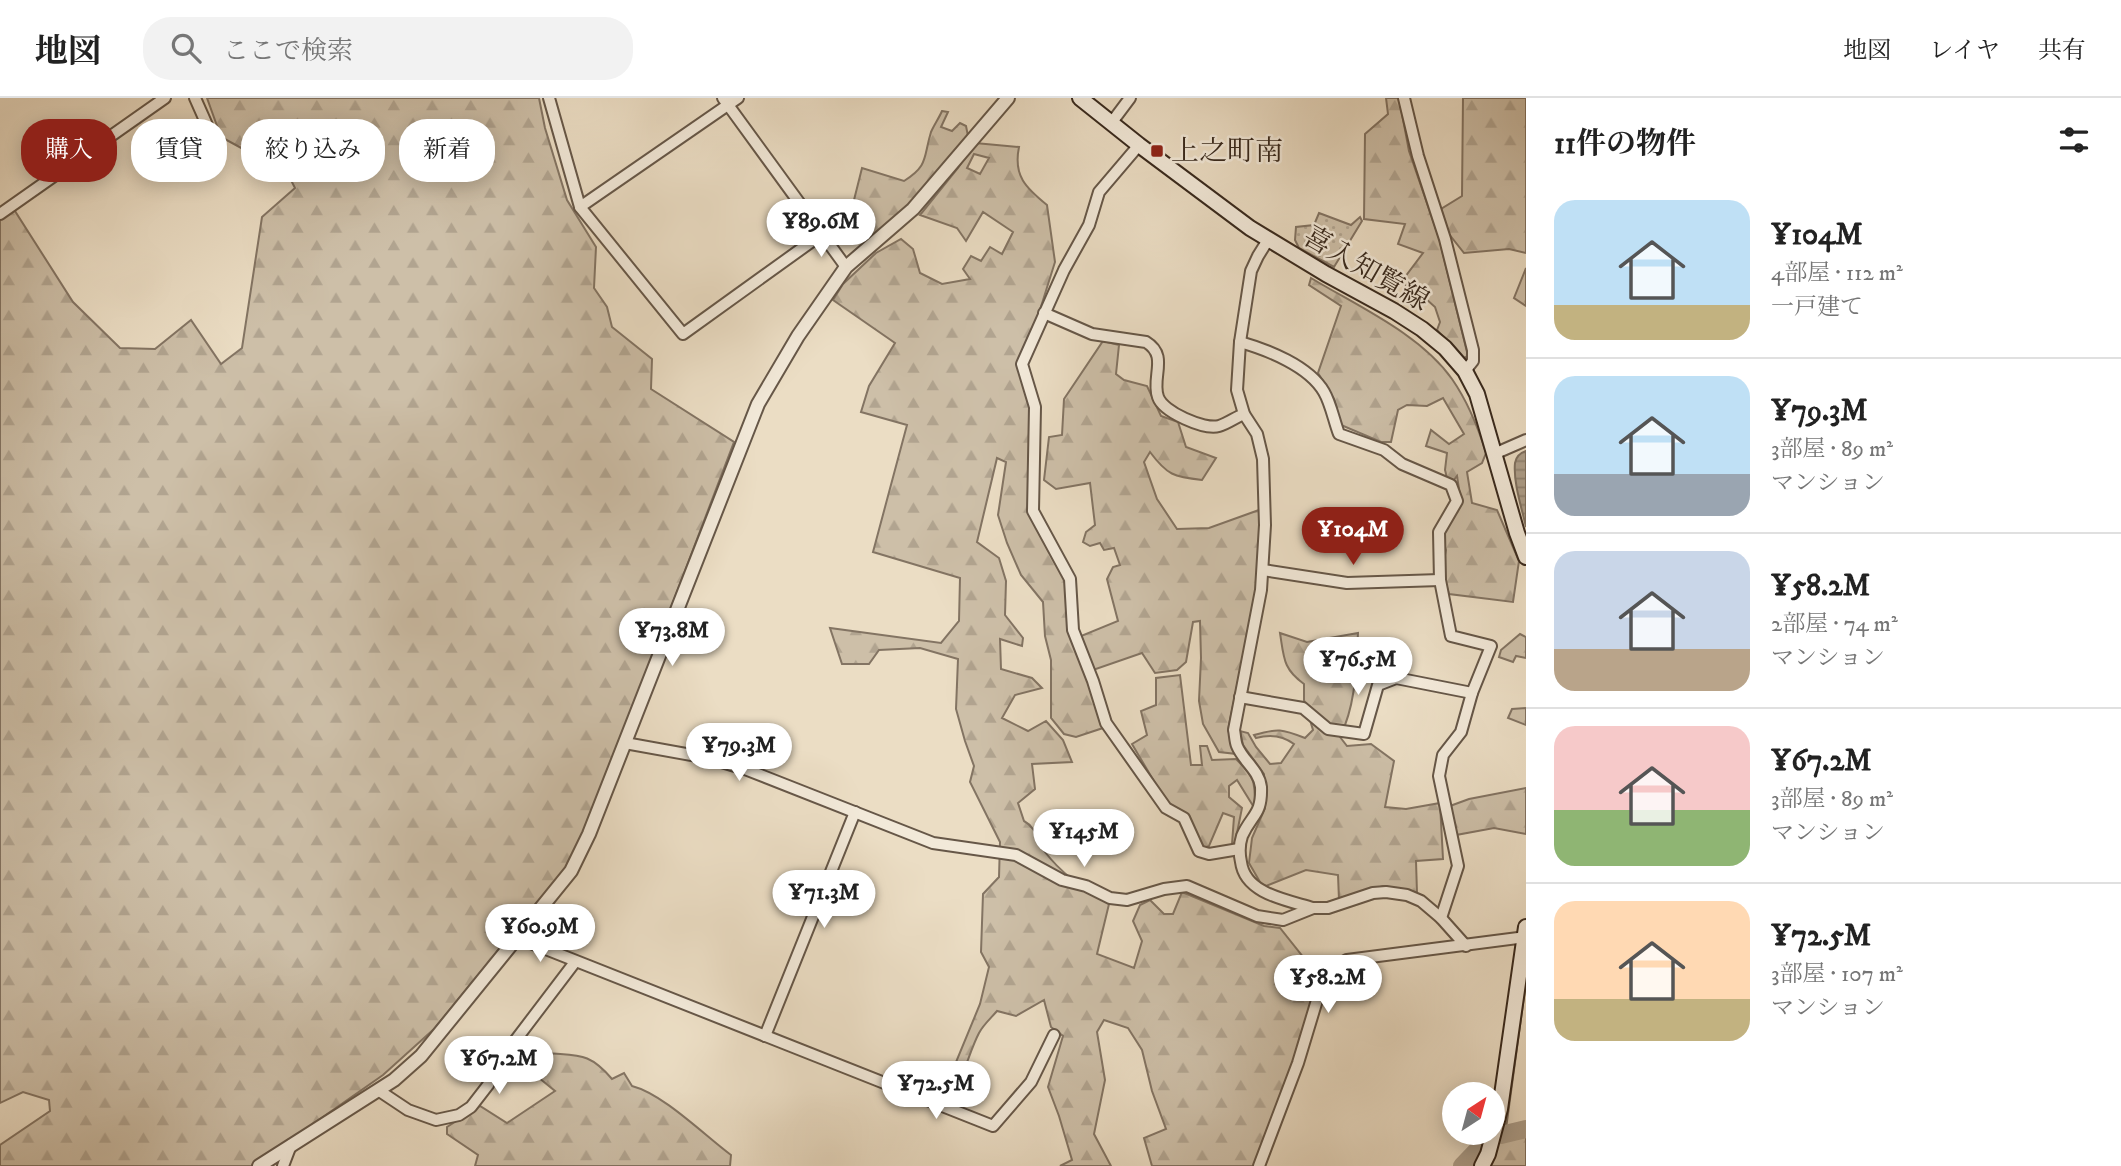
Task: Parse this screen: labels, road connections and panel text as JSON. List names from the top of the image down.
{
  "streets": {
    "main road": ["喜入知覧線"]
  },
  "places": {
    "transit": ["上之町南"]
  },
  "north": "top right",
  "page": {
    "header": "地図",
    "search": "ここで検索",
    "nav": ["地図", "レイヤ", "共有"],
    "heading": "11件の物件",
    "chip": [
      "購入",
      "賃貸",
      "絞り込み",
      "新着"
    ],
    "list": [
      {
        "name": "¥104M",
        "note": "4部屋 · 112 m² · 一戸建て"
      },
      {
        "name": "¥79.3M",
        "note": "3部屋 · 89 m² · マンション"
      },
      {
        "name": "¥58.2M",
        "note": "2部屋 · 74 m² · マンション"
      },
      {
        "name": "¥67.2M",
        "note": "3部屋 · 89 m² · マンション"
      },
      {
        "name": "¥72.5M",
        "note": "3部屋 · 107 m² · マンション"
      }
    ],
    "price": [
      "¥89.6M",
      "¥104M",
      "¥73.8M",
      "¥76.5M",
      "¥79.3M",
      "¥145M",
      "¥71.3M",
      "¥60.9M",
      "¥58.2M",
      "¥67.2M",
      "¥72.5M"
    ]
  }
}
